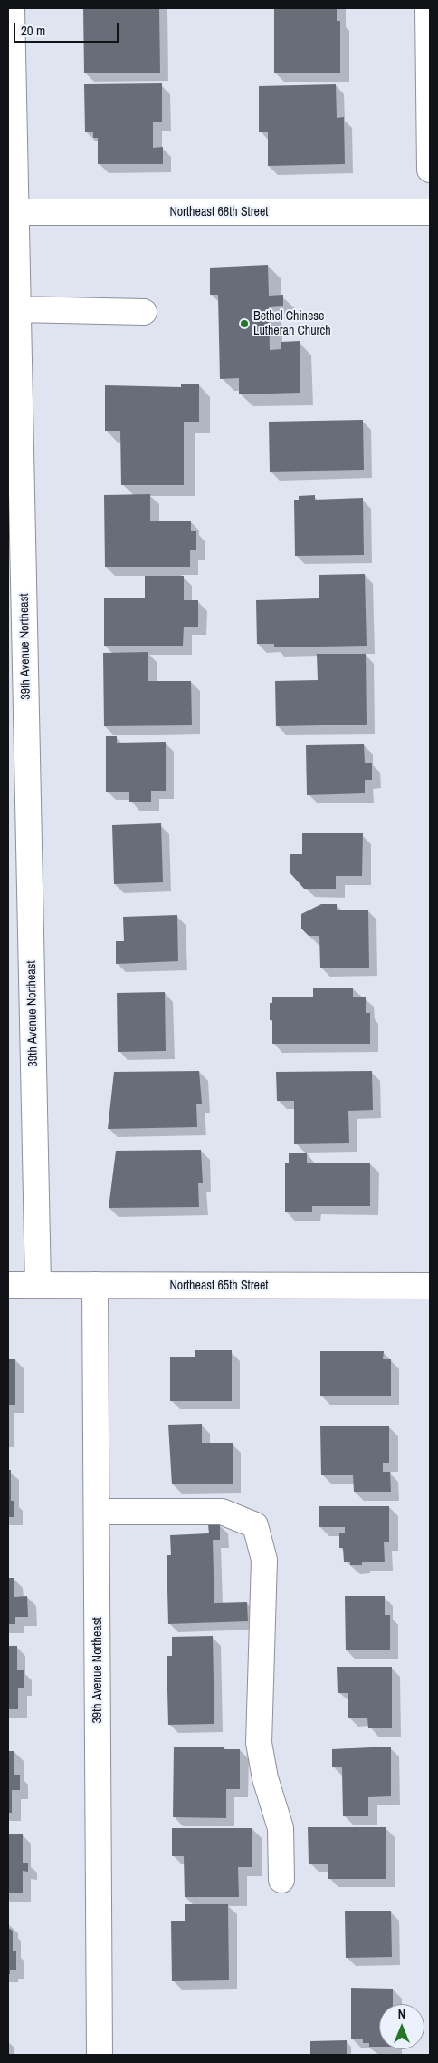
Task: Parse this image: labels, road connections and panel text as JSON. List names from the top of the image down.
{
  "streets": {
    "street": ["Northeast 68th Street", "39th Avenue Northeast", "Northeast 65th Street"]
  },
  "crossings": [
    ["Northeast 68th Street", "39th Avenue Northeast"],
    ["39th Avenue Northeast", "Northeast 65th Street"]
  ],
  "places": ["Bethel Chinese Lutheran Church"],
  "scale_bar": "20 m",
  "north": "top"
}
